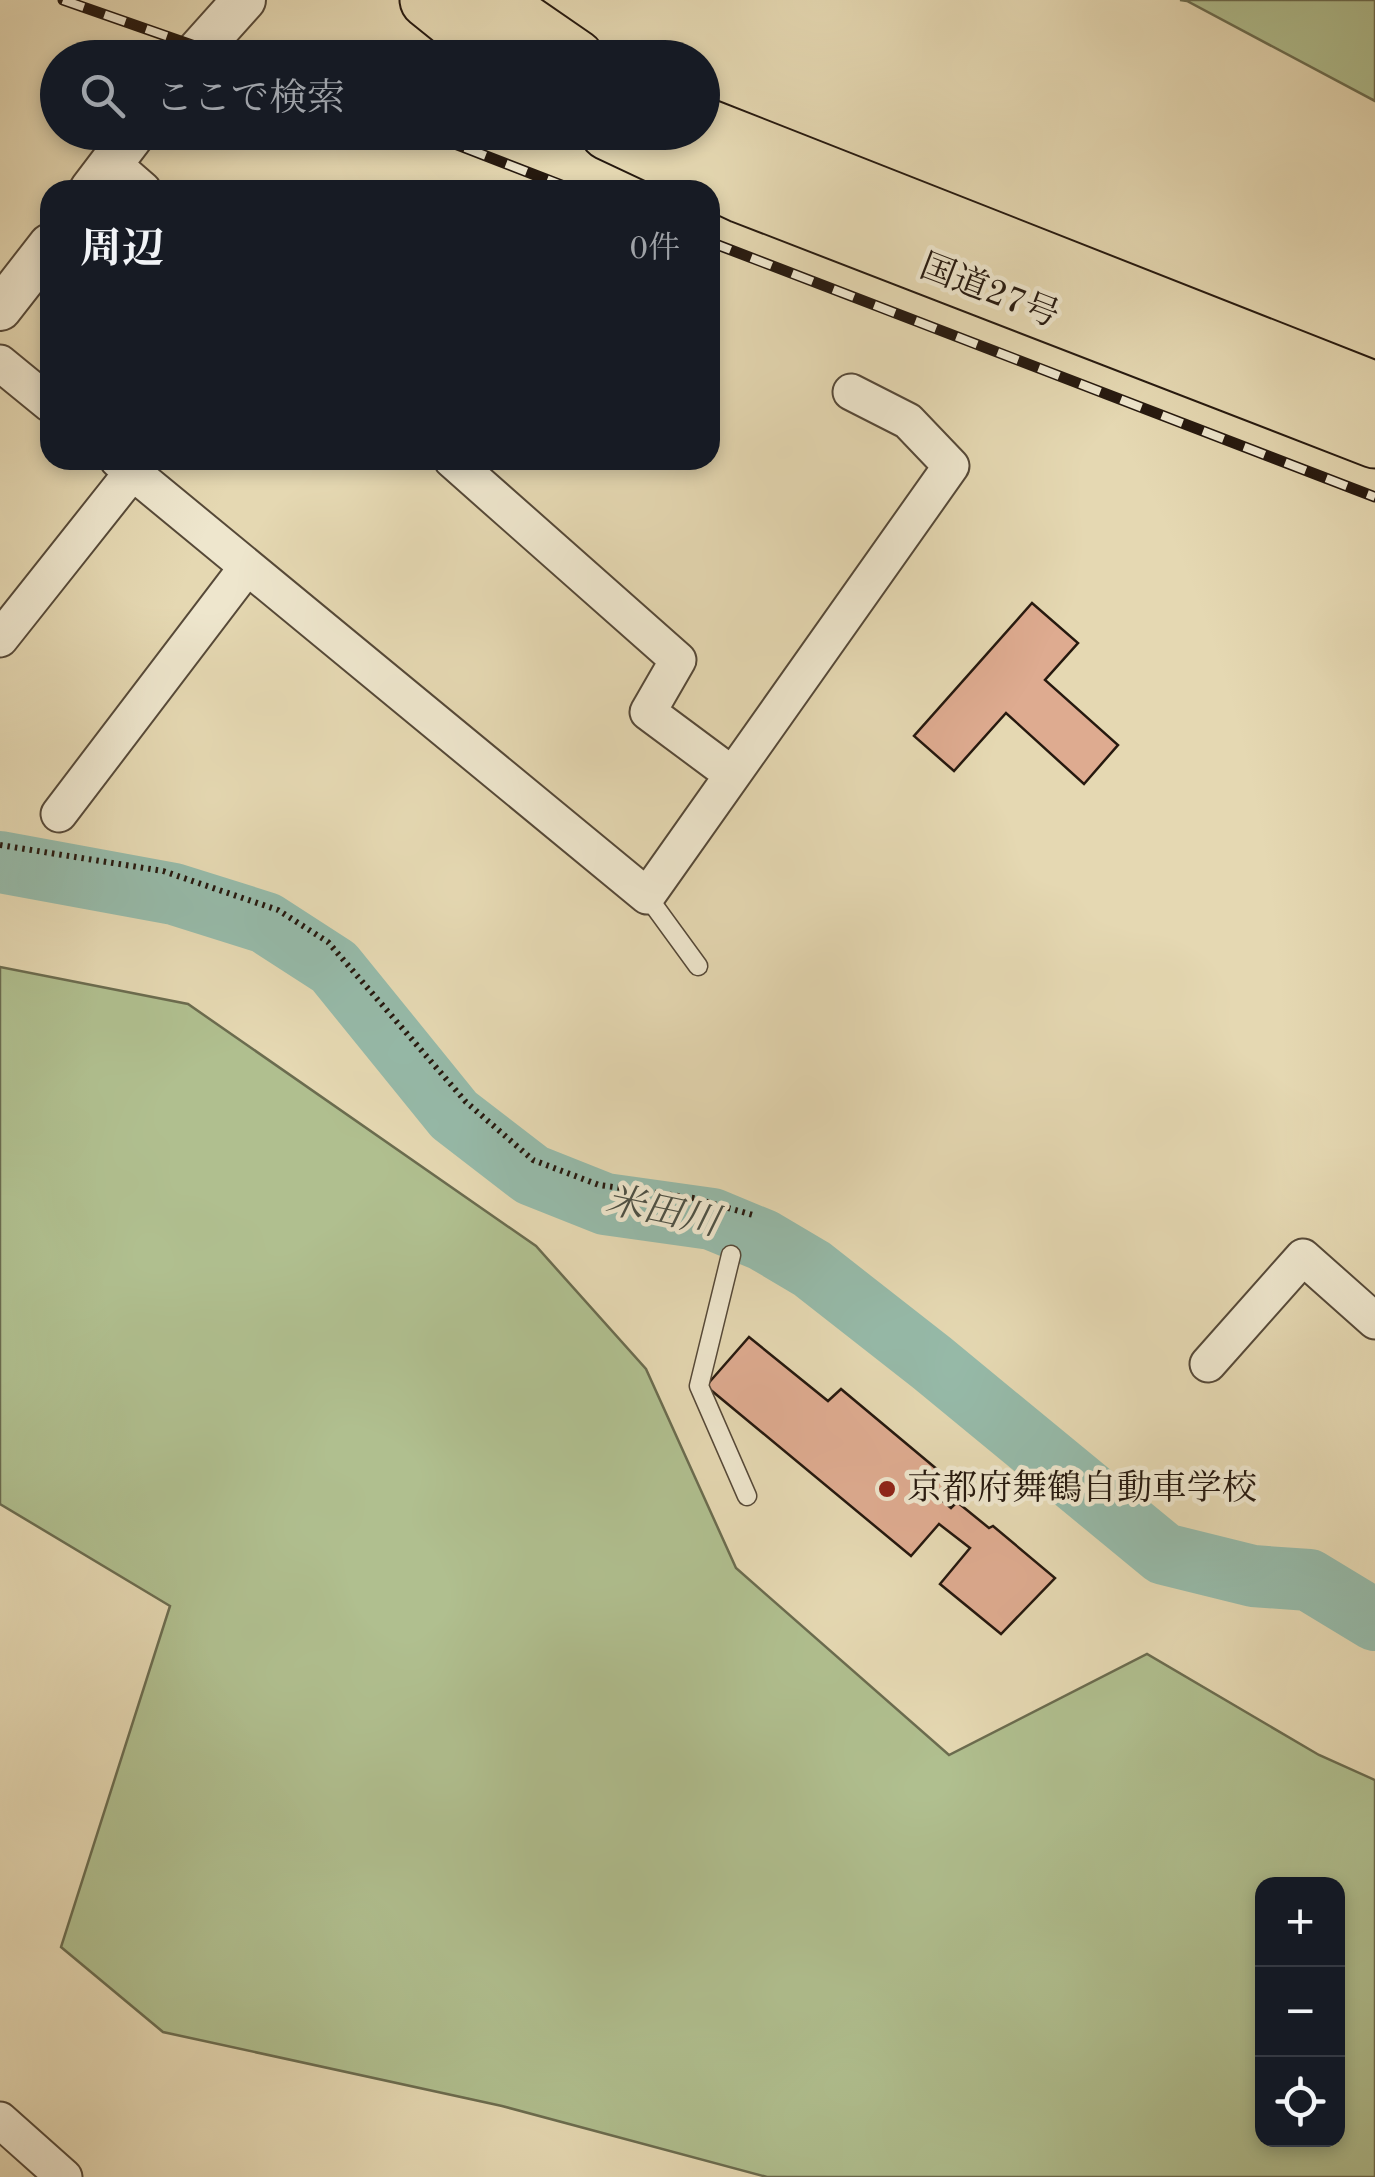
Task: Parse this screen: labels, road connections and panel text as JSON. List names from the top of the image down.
{
  "streets": {
    "highway": ["国道27号"]
  },
  "water": ["米田川"],
  "places": ["京都府舞鶴自動車学校"],
  "page": {
    "search": "ここで検索",
    "heading": ["周辺", "0件"],
    "map_buttons": ["+", "−"]
  }
}
